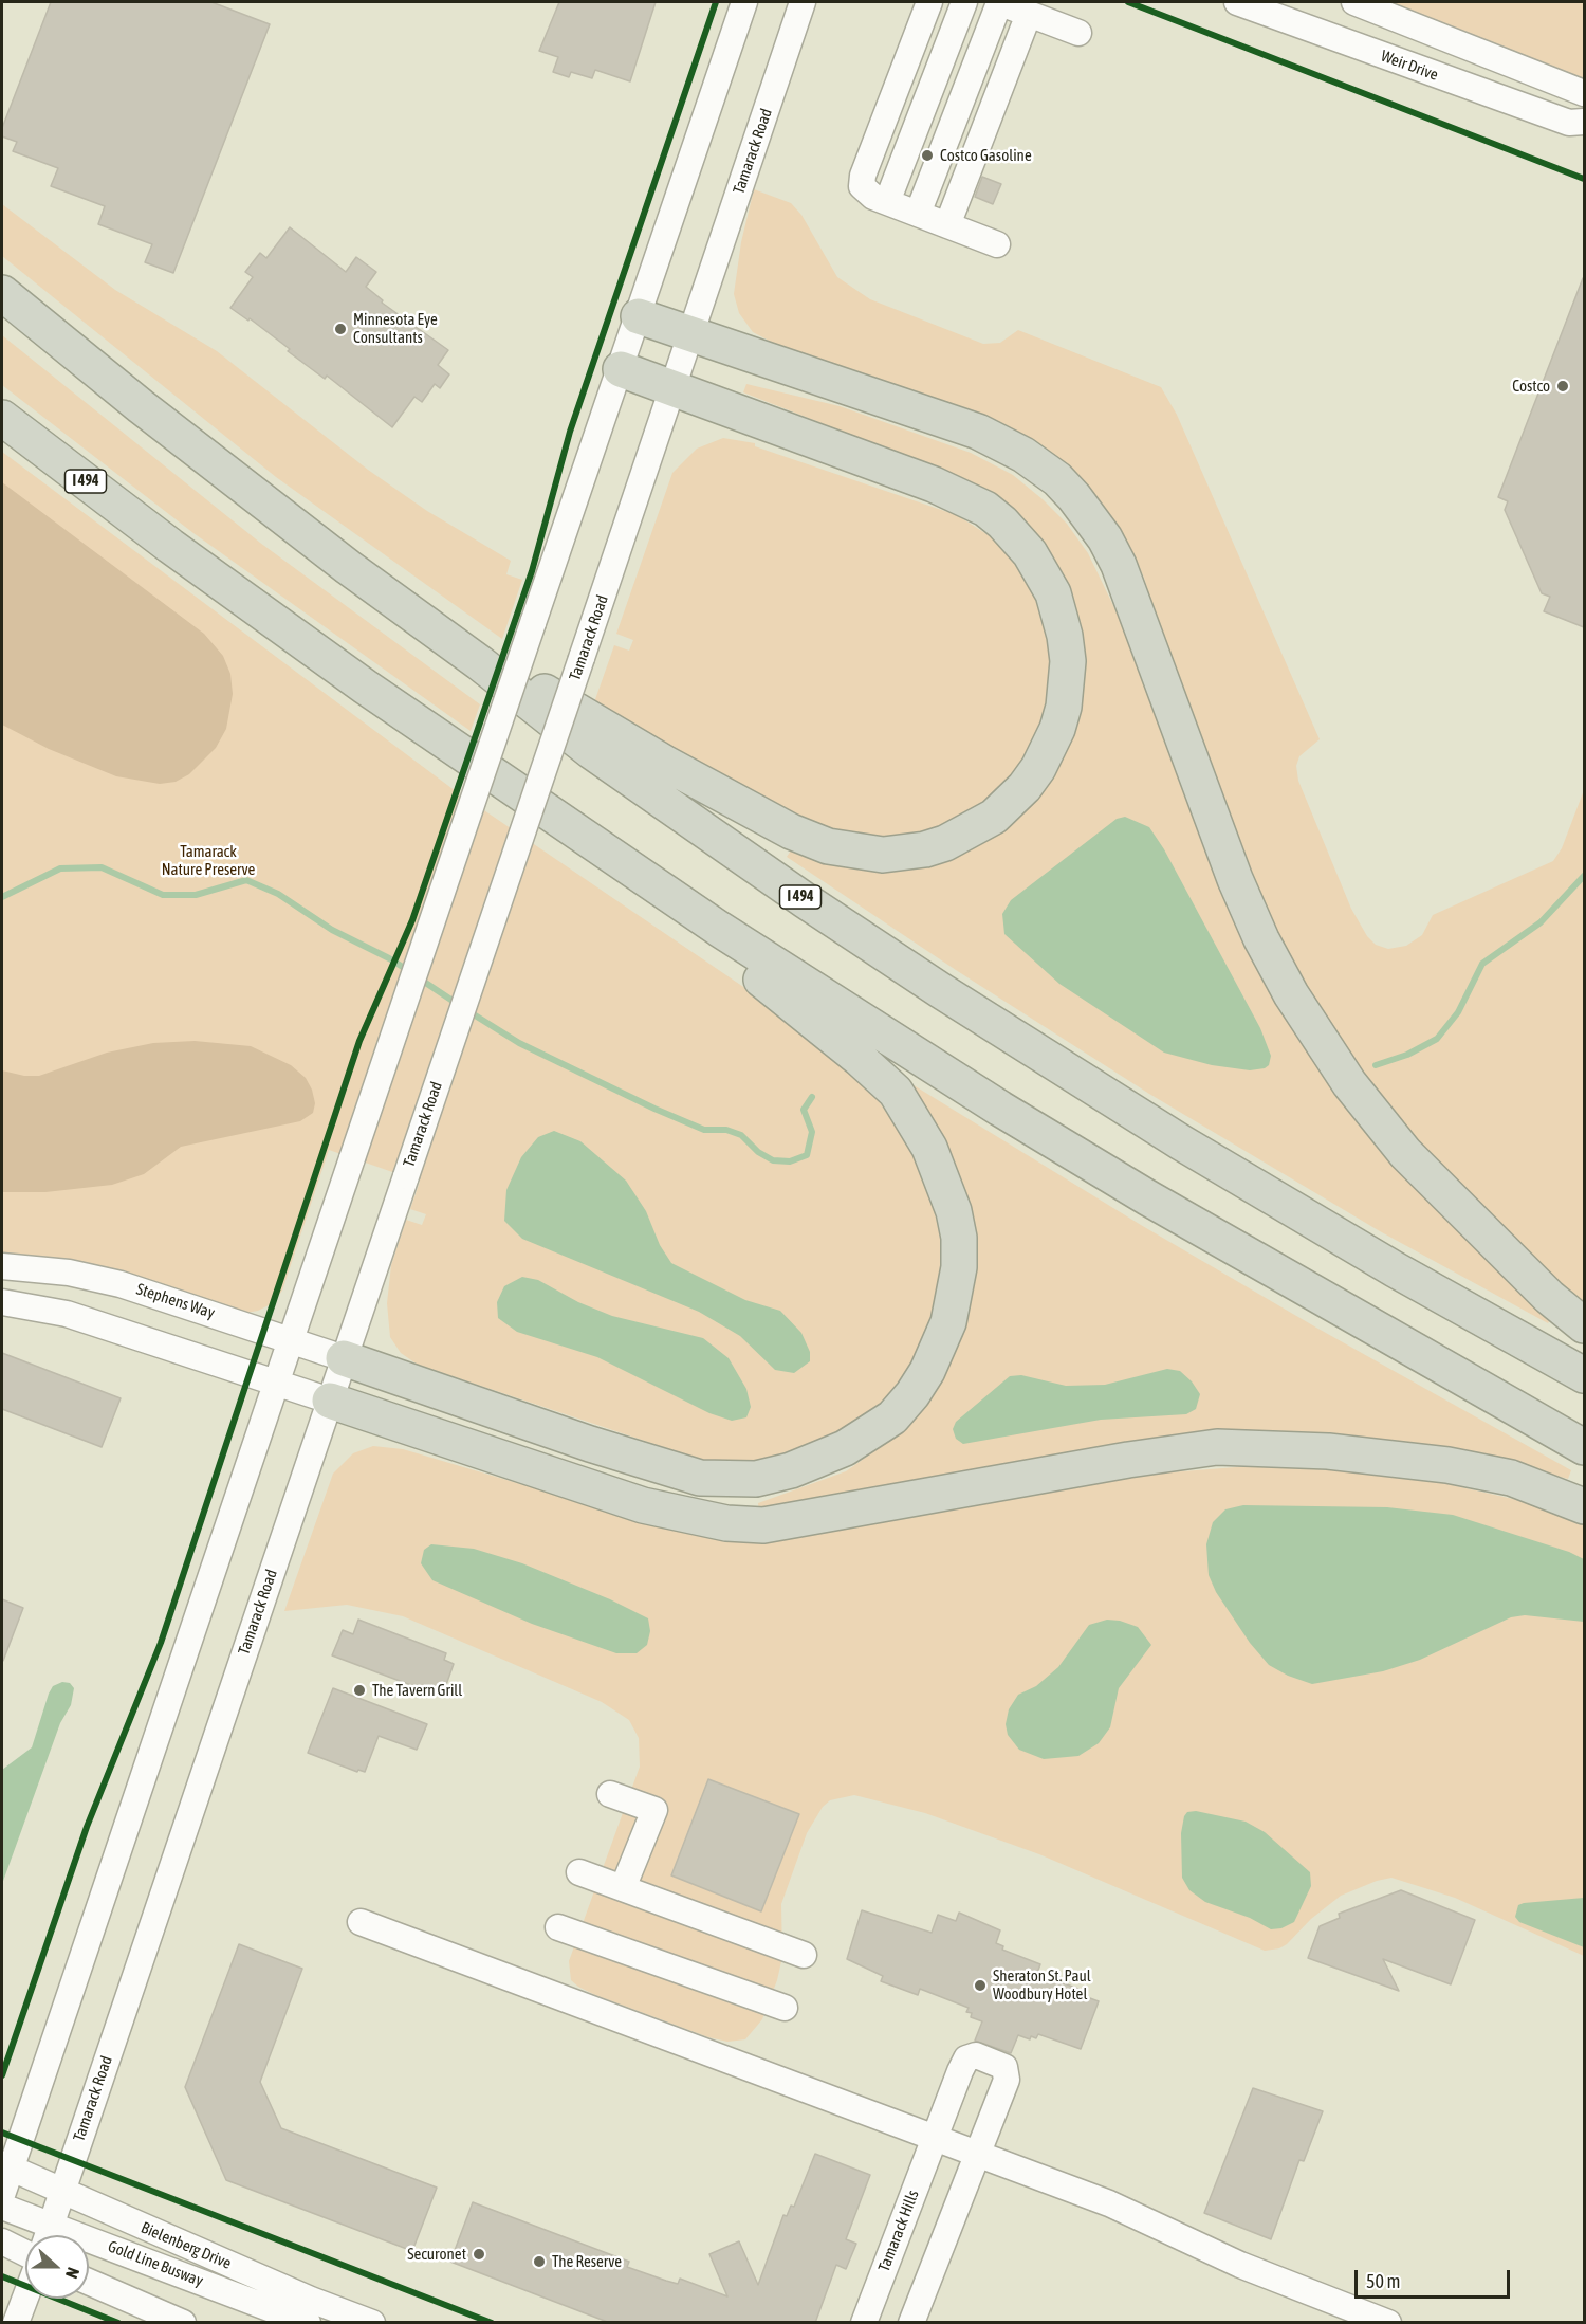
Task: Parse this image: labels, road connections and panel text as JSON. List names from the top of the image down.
{
  "streets": {
    "highway": ["I 494"],
    "street": [
      "Weir Drive",
      "Tamarack Road",
      "Stephens Way",
      "Tamarack Hills",
      "Bielenberg Drive",
      "Gold Line Busway"
    ]
  },
  "crossings": [
    ["Tamarack Road", "Stephens Way"],
    ["Tamarack Road", "Bielenberg Drive"]
  ],
  "parks": ["Tamarack Nature Preserve"],
  "places": [
    "Costco Gasoline",
    "Minnesota Eye Consultants",
    "Costco",
    "The Tavern Grill",
    "Sheraton St. Paul Woodbury Hotel",
    "Securonet",
    "The Reserve"
  ],
  "scale_bar": "50 m",
  "north": "right"
}
